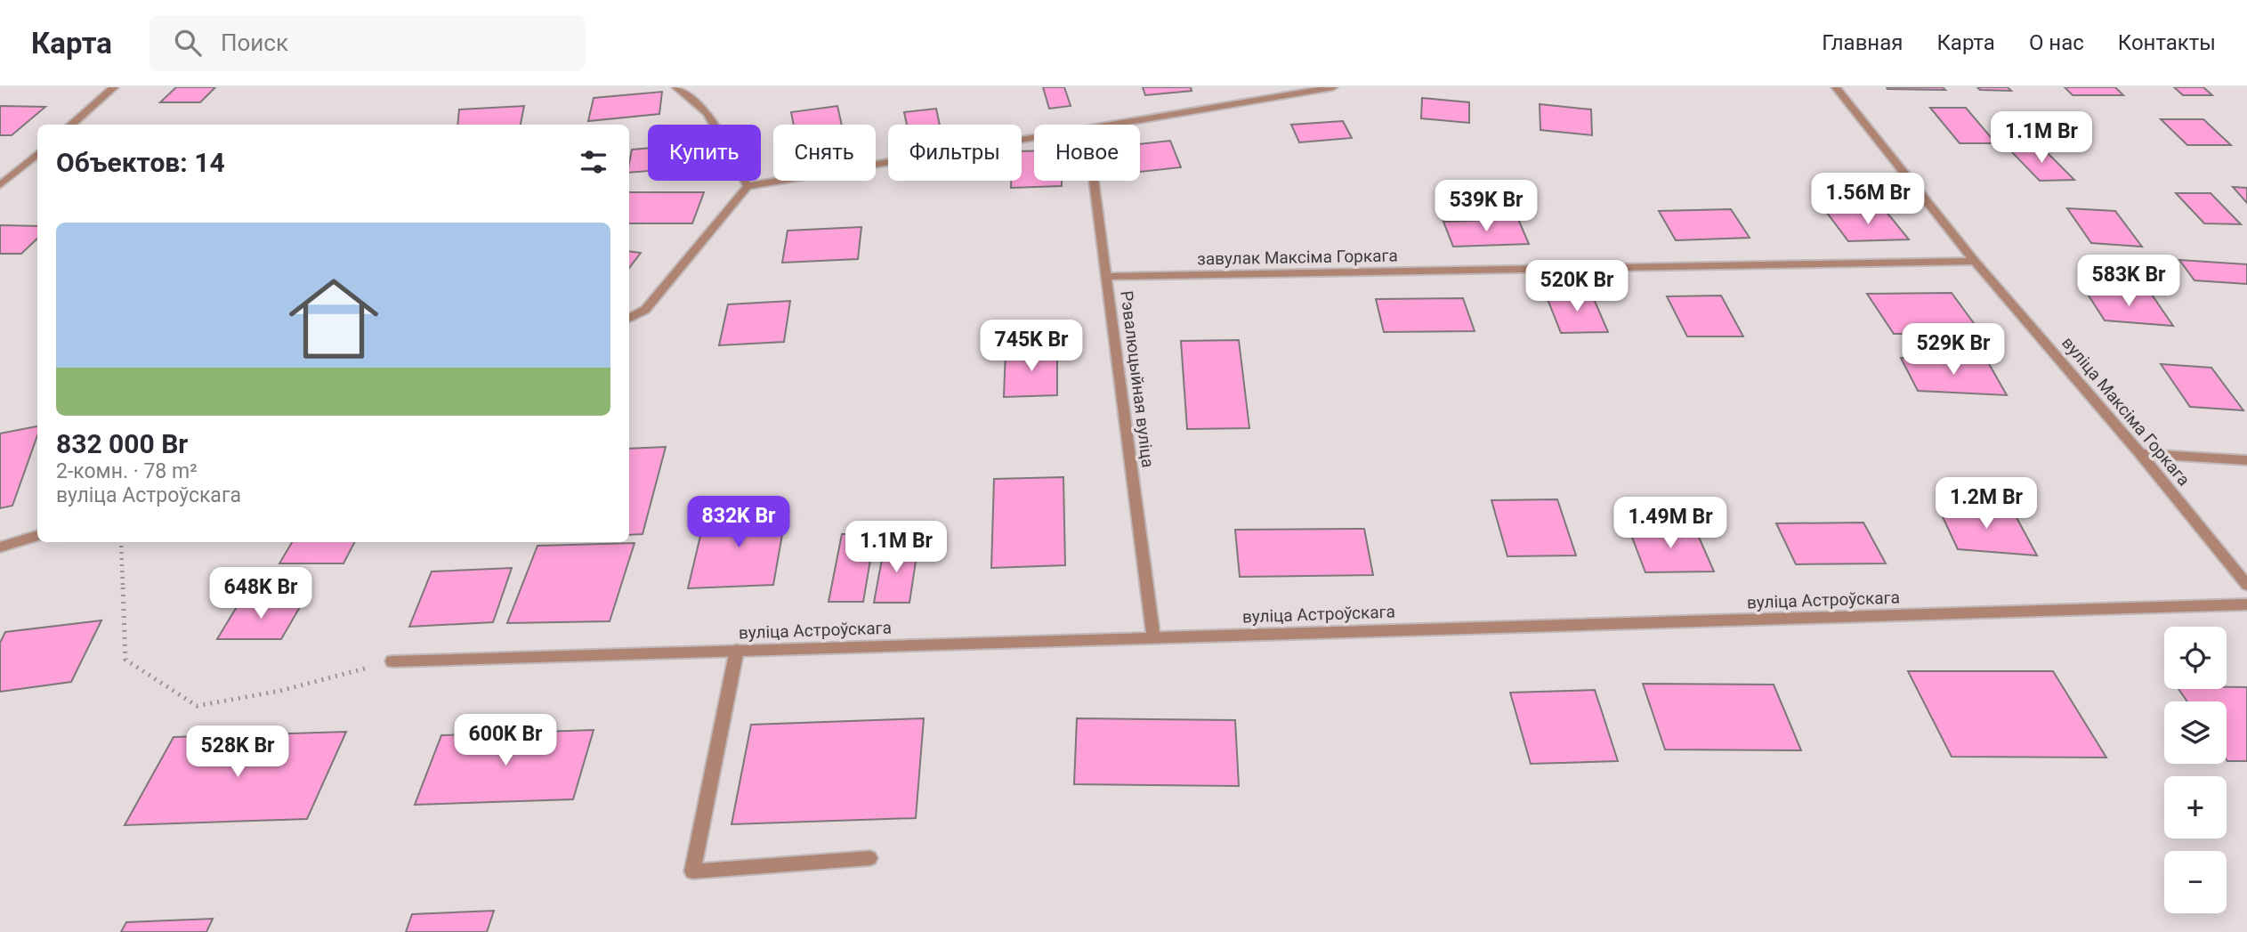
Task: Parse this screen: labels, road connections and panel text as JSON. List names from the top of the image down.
{
  "streets": {
    "street": [
      "завулак Максіма Горкага",
      "Рэвалюцыйная вуліца",
      "вуліца Максіма Горкага",
      "вуліца Астроўскага"
    ]
  },
  "crossings": [
    ["завулак Максіма Горкага", "Рэвалюцыйная вуліца"],
    ["завулак Максіма Горкага", "вуліца Максіма Горкага"],
    ["Рэвалюцыйная вуліца", "вуліца Астроўскага"]
  ],
  "page": {
    "header": "Карта",
    "search": "Поиск",
    "nav": [
      "Главная",
      "Карта",
      "О нас",
      "Контакты"
    ],
    "price": [
      "1.1M Br",
      "1.56M Br",
      "539K Br",
      "583K Br",
      "520K Br",
      "745K Br",
      "529K Br",
      "1.2M Br",
      "832K Br",
      "1.49M Br",
      "1.1M Br",
      "648K Br",
      "600K Br",
      "528K Br"
    ],
    "chip": [
      "Купить",
      "Снять",
      "Фильтры",
      "Новое"
    ],
    "heading": "Объектов: 14",
    "list": [
      {
        "name": "832 000 Br",
        "note": "2-комн. · 78 m² · вуліца Астроўскага"
      }
    ],
    "map_buttons": ["+", "−"]
  }
}
